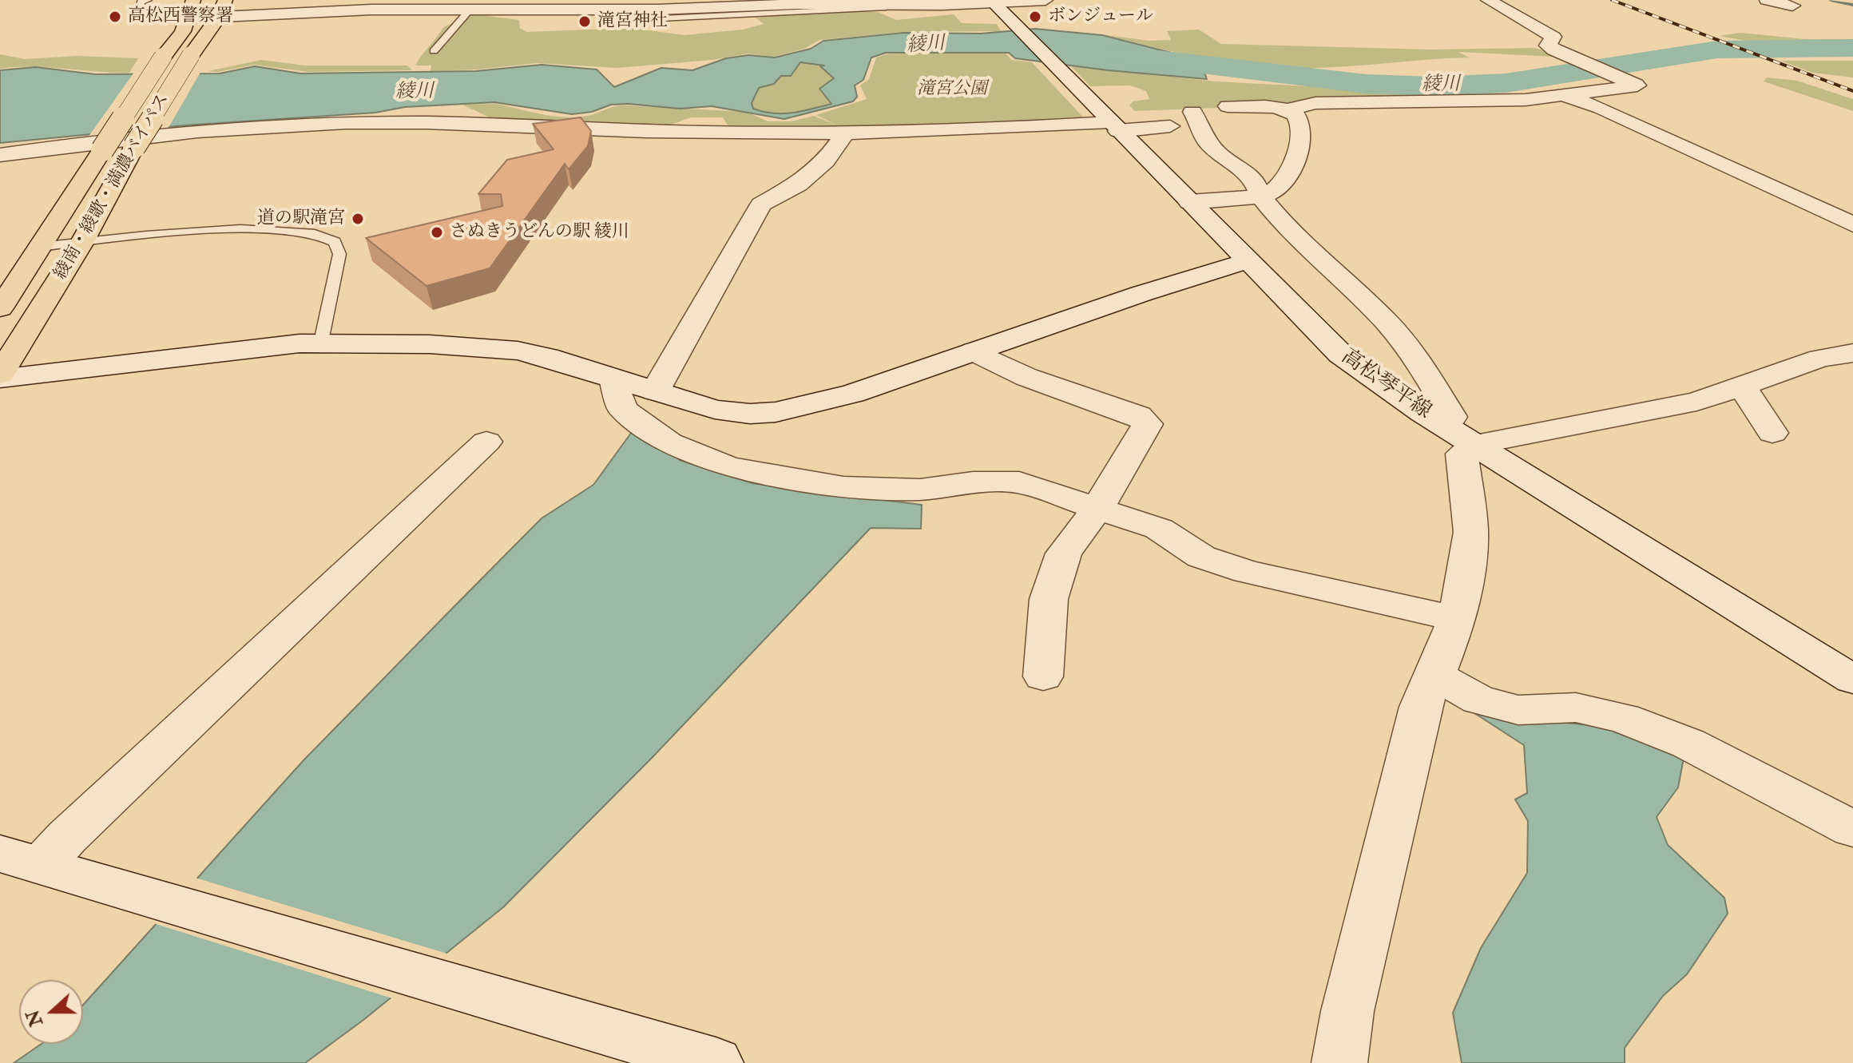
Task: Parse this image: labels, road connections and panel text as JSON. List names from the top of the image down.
{
  "streets": {
    "highway": ["綾南・綾歌・満濃バイパス"],
    "street": ["高松琴平線"]
  },
  "water": ["綾川"],
  "parks": ["滝宮公園"],
  "places": [
    "高松西警察署",
    "ボンジュール",
    "滝宮神社",
    "道の駅滝宮",
    "さぬきうどんの駅 綾川"
  ],
  "north": "left"
}
